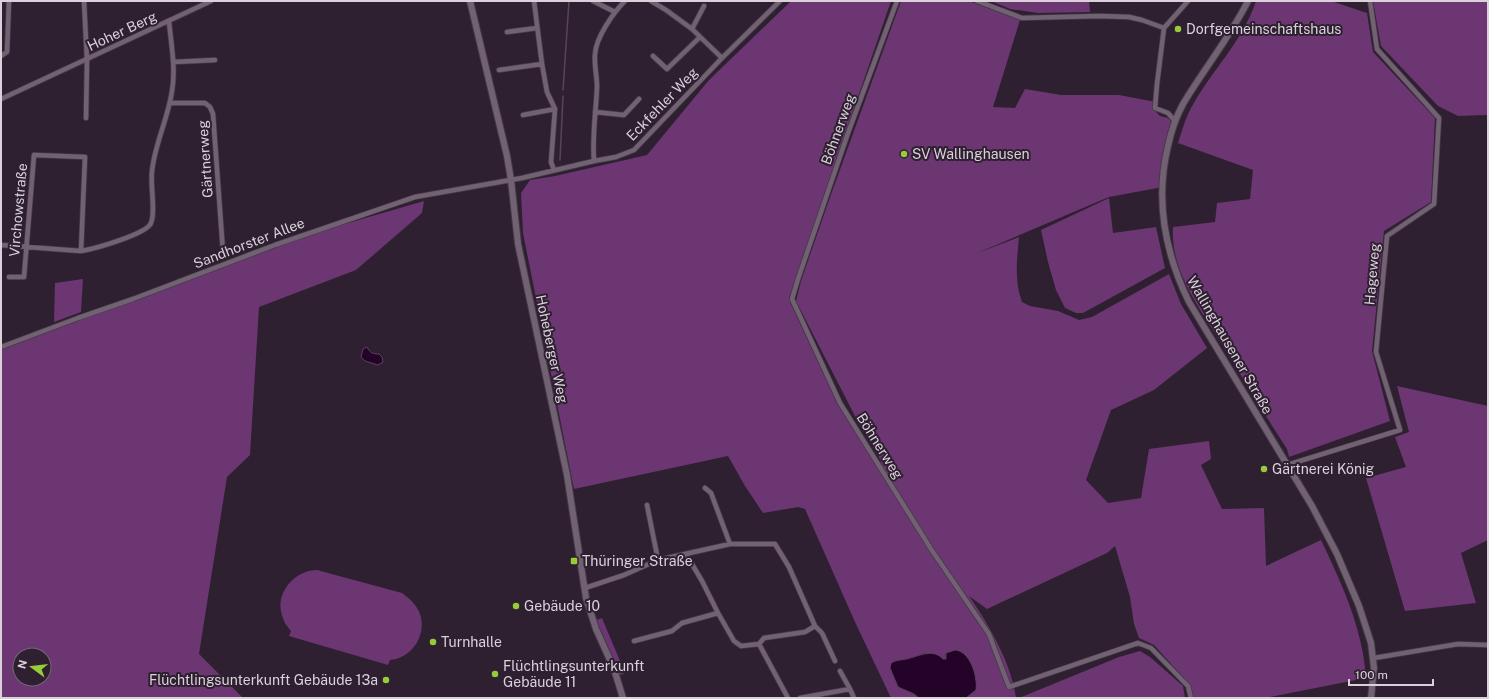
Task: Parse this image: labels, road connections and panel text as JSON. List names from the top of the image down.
{
  "streets": {
    "street": [
      "Hoher Berg",
      "Eckfehler Weg",
      "Böhnerweg",
      "Gärtnerweg",
      "Virchowstraße",
      "Sandhorster Allee",
      "Hageweg",
      "Wallinghausener Straße",
      "Hoheberger Weg"
    ]
  },
  "crossings": [
    ["Eckfehler Weg", "Sandhorster Allee"],
    ["Eckfehler Weg", "Hoheberger Weg"],
    ["Sandhorster Allee", "Hoheberger Weg"],
    ["Hageweg", "Wallinghausener Straße"]
  ],
  "places": {
    "other": [
      "Dorfgemeinschaftshaus",
      "SV Wallinghausen",
      "Gärtnerei König",
      "Gebäude 10",
      "Turnhalle",
      "Flüchtlingsunterkunft Gebäude 11",
      "Flüchtlingsunterkunft Gebäude 13a"
    ],
    "transit": ["Thüringer Straße"]
  },
  "scale_bar": "100 m",
  "north": "left"
}
